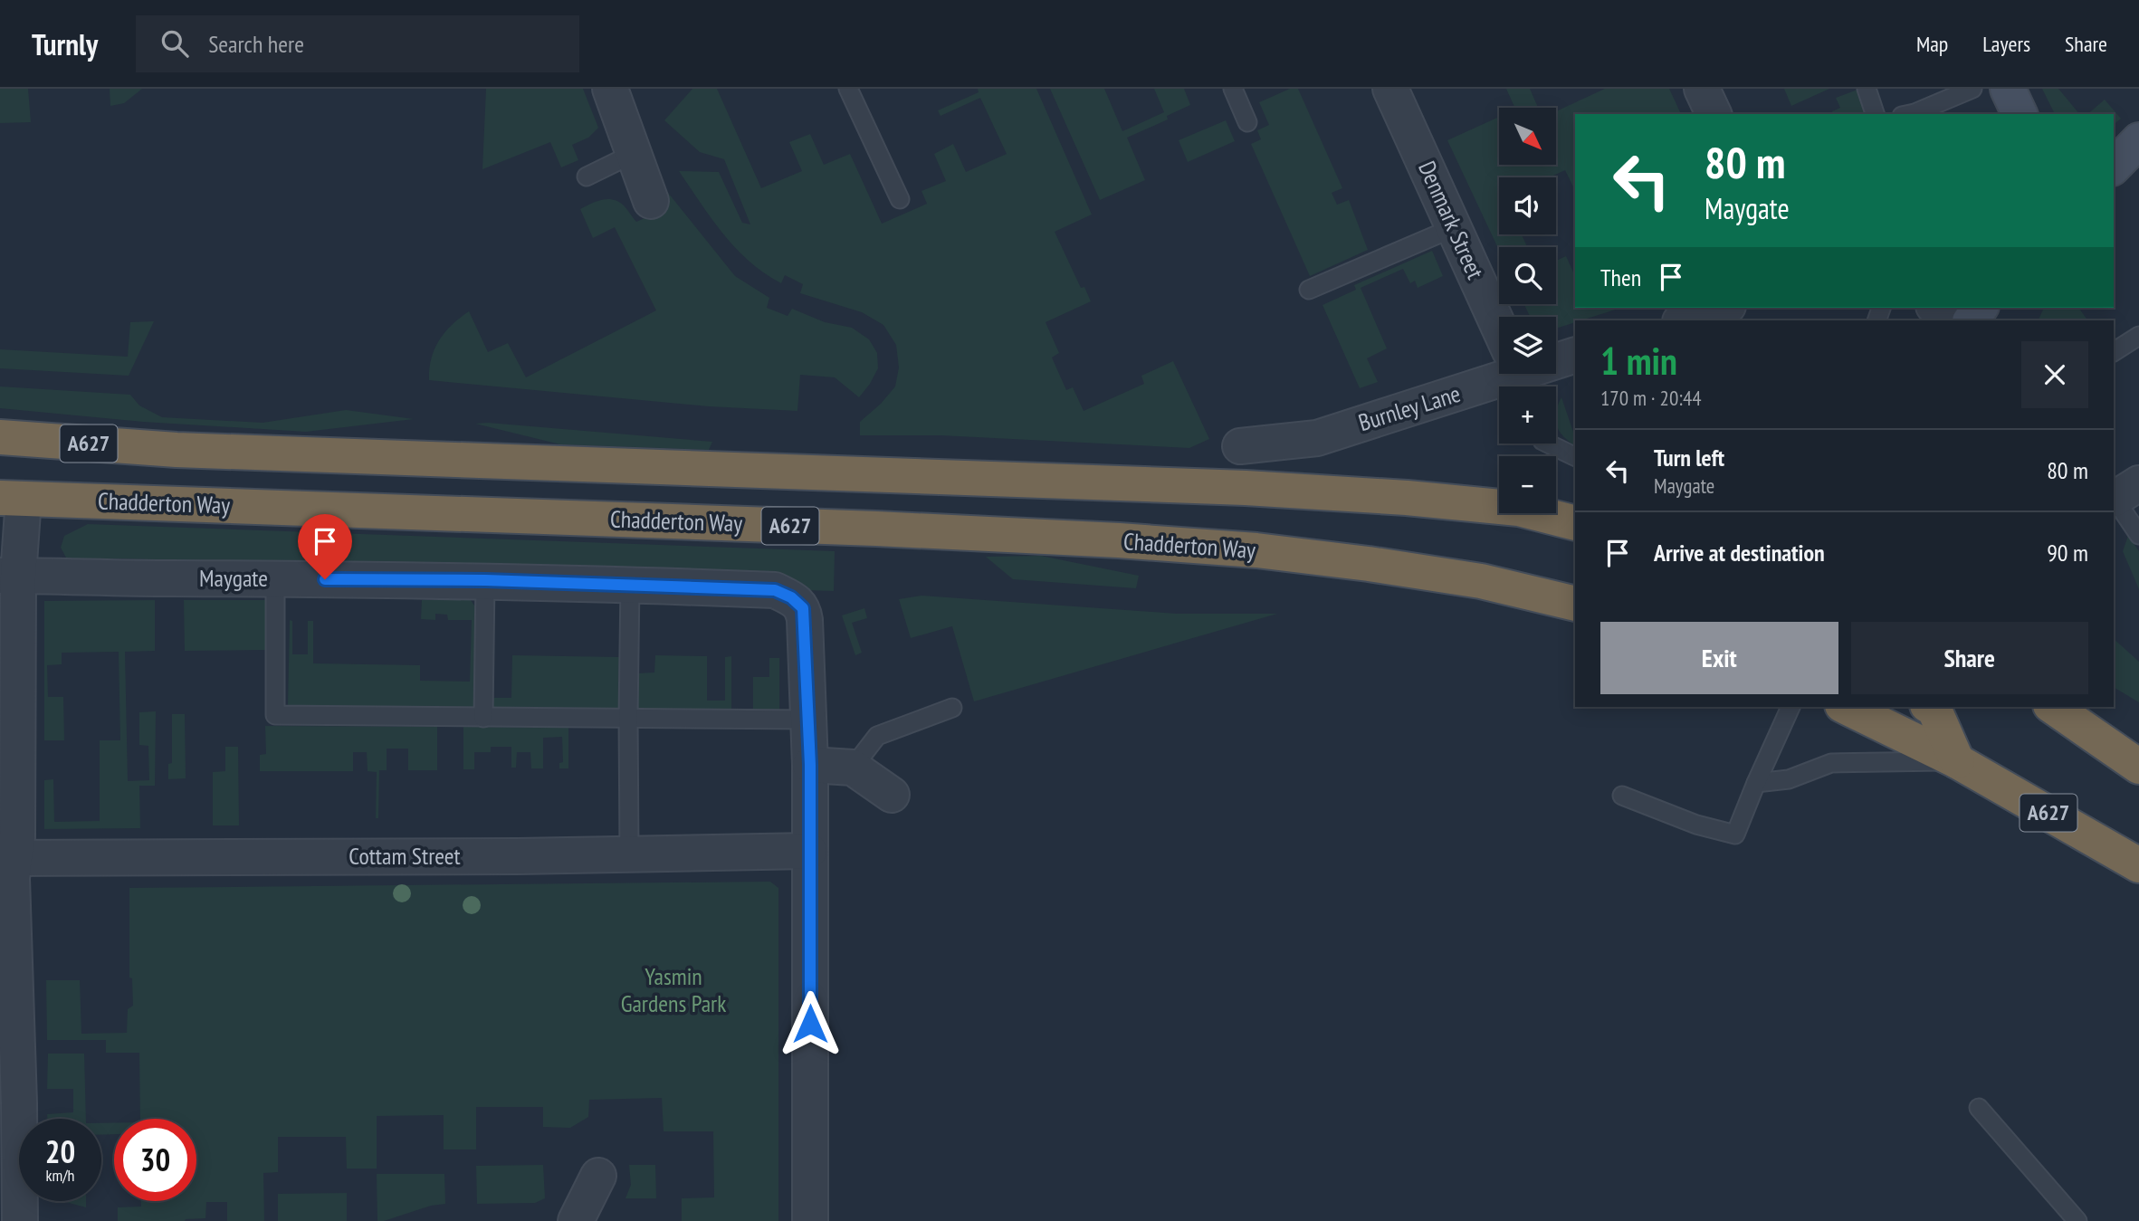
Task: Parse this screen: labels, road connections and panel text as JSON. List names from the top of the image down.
{
  "streets": {
    "highway": ["A627", "Chadderton Way"],
    "street": [
      "Denmark Street",
      "Burnley Lane",
      "Maygate",
      "Cottam Street"
    ]
  },
  "parks": ["Yasmin Gardens Park"],
  "north": "bottom right",
  "page": {
    "header": "Turnly",
    "search": "Search here",
    "nav": ["Map", "Layers", "Share"],
    "map_buttons": ["+", "−"],
    "turn": ["80 m", "Maygate"],
    "then": "Then",
    "heading": ["1 min", "170 m · 20:44"],
    "list": [
      {
        "name": "Turn left",
        "note": "Maygate",
        "value": "80 m"
      },
      {
        "name": "Arrive at destination",
        "value": "90 m"
      }
    ],
    "buttons": ["Exit", "Share"],
    "speed": "20 km/h",
    "limit": "30"
  }
}
